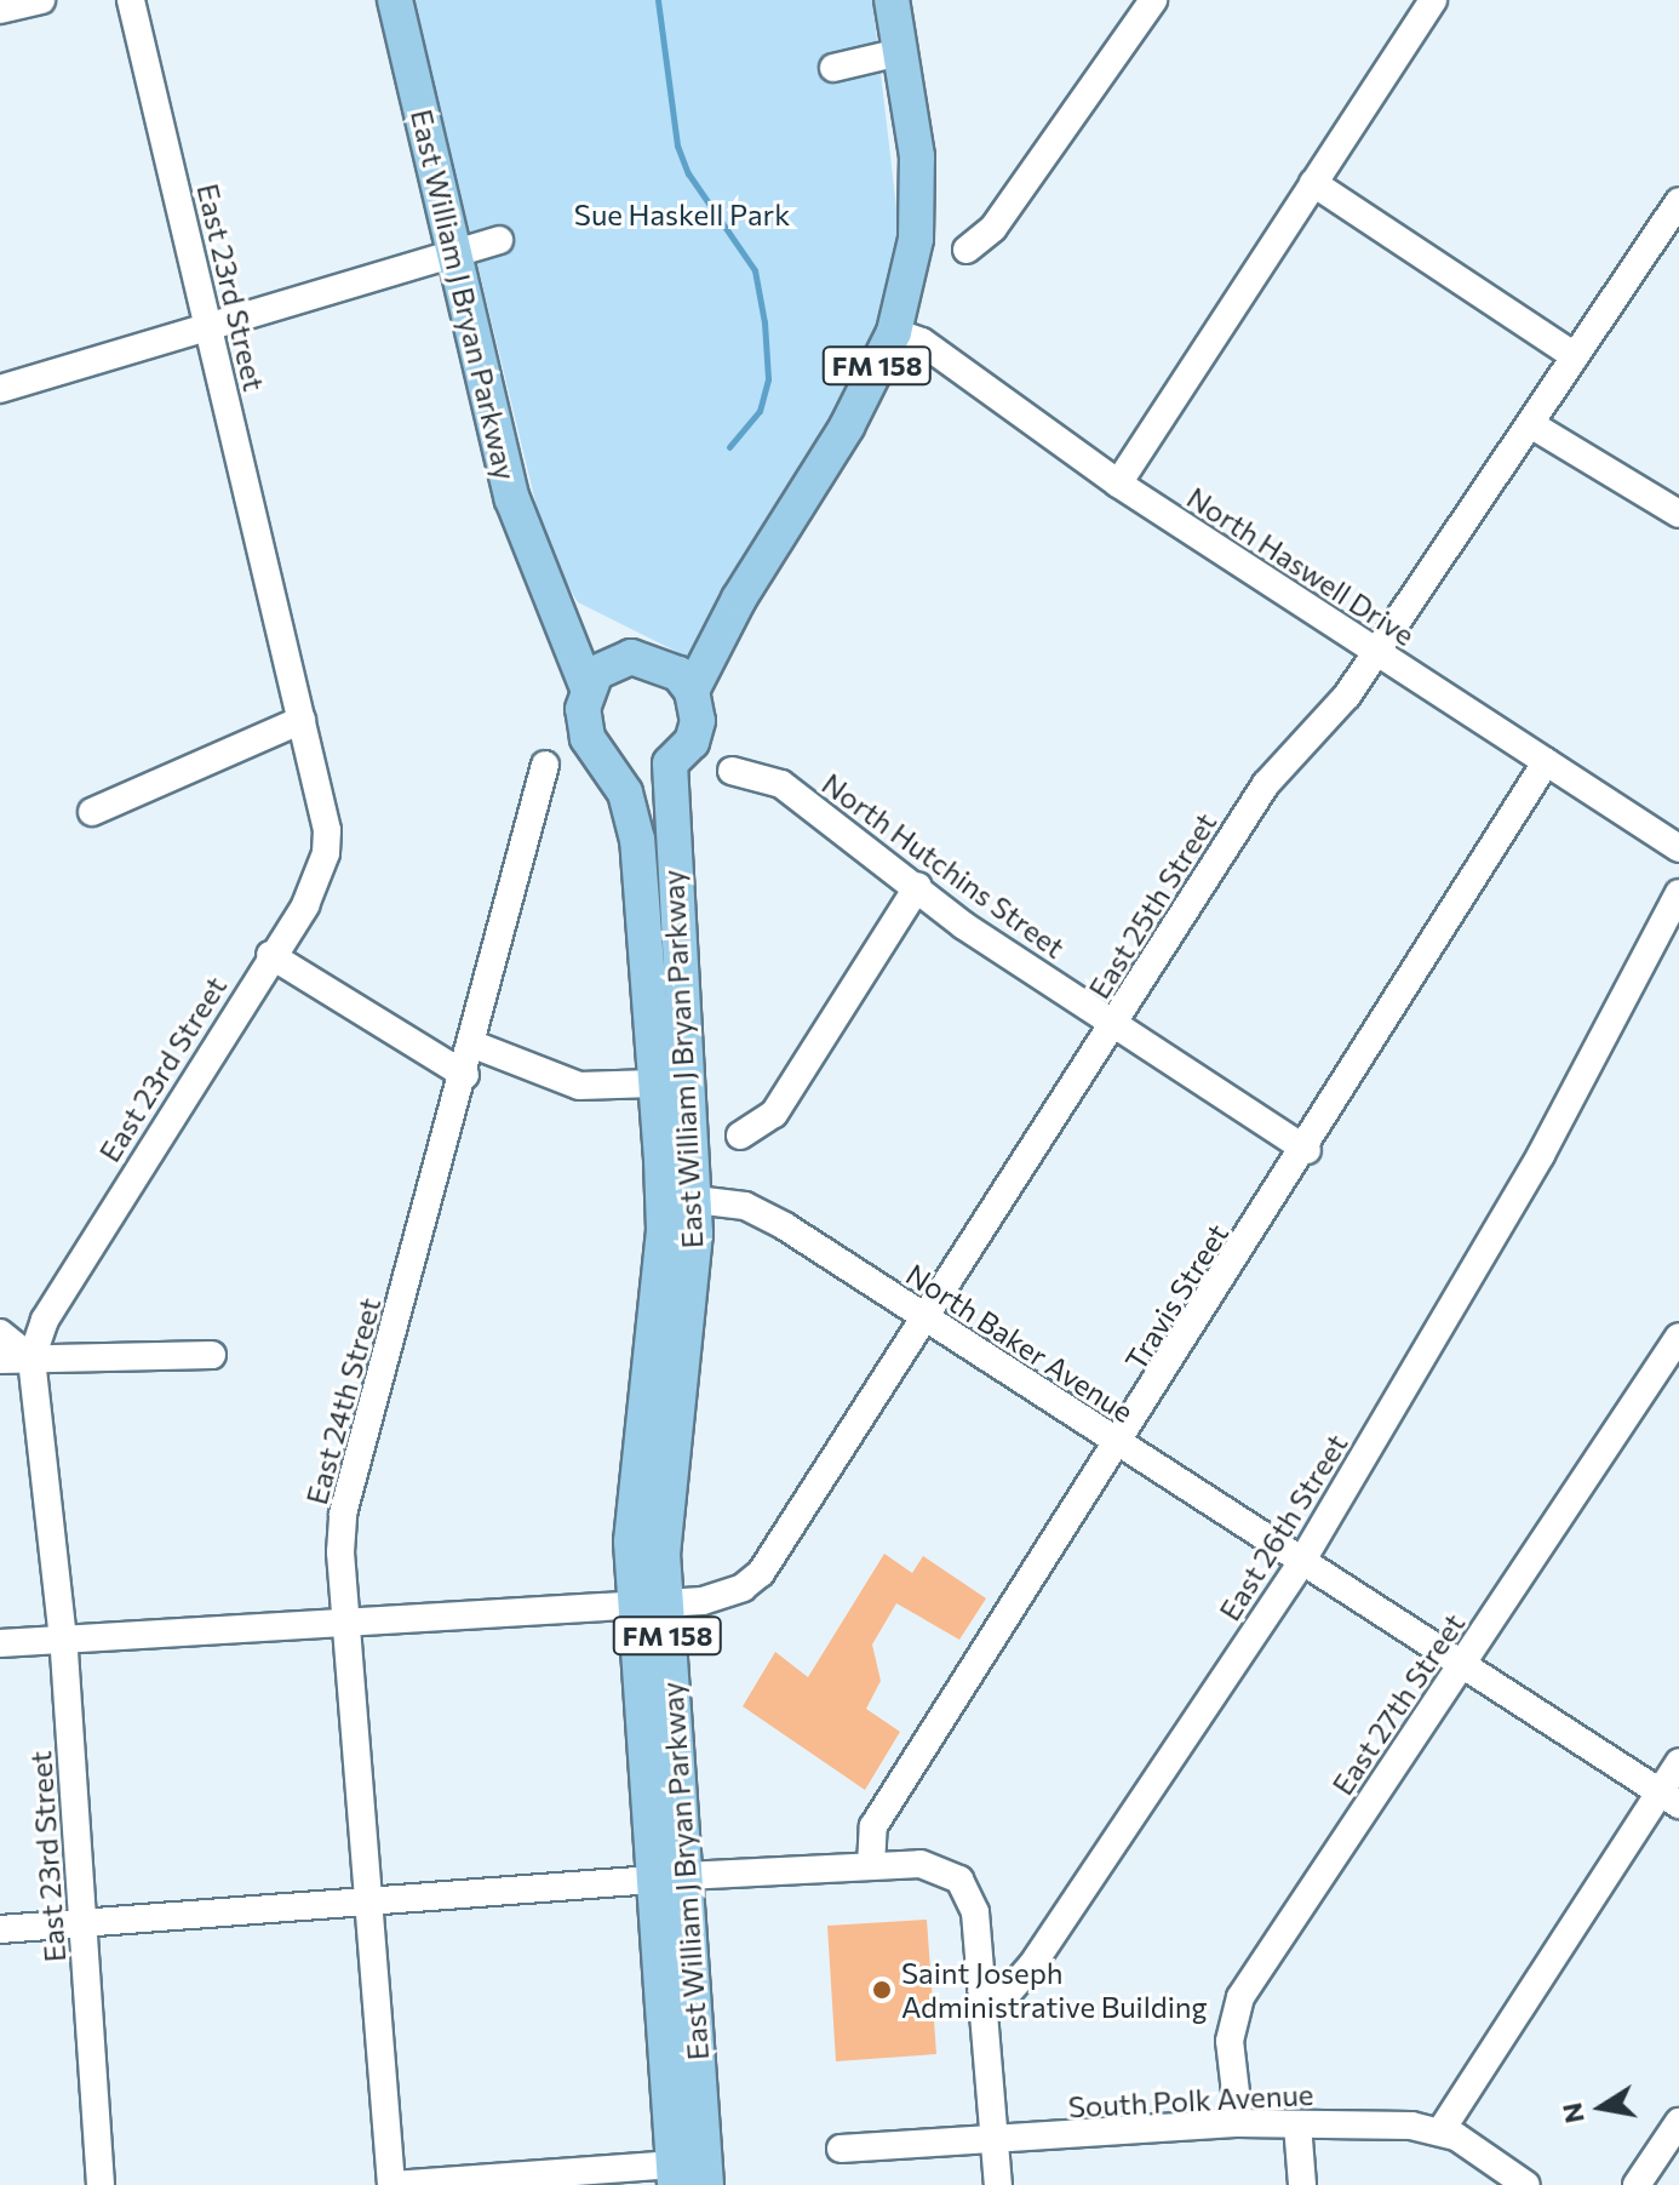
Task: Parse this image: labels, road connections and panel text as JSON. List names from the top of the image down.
{
  "streets": {
    "main road": ["East William J Bryan Parkway", "FM 158"],
    "street": [
      "East 23rd Street",
      "North Haswell Drive",
      "North Hutchins Street",
      "East 25th Street",
      "Travis Street",
      "North Baker Avenue",
      "East 24th Street",
      "East 26th Street",
      "East 27th Street",
      "South Polk Avenue"
    ]
  },
  "crossings": [
    ["East 23rd Street", "East 25th Street"],
    ["East William J Bryan Parkway", "FM 158"],
    ["East William J Bryan Parkway", "East 25th Street"],
    ["East William J Bryan Parkway", "North Baker Avenue"],
    ["FM 158", "North Haswell Drive"],
    ["North Haswell Drive", "East 25th Street"],
    ["North Haswell Drive", "Travis Street"],
    ["North Hutchins Street", "East 25th Street"],
    ["North Hutchins Street", "Travis Street"],
    ["East 25th Street", "North Baker Avenue"],
    ["East 25th Street", "East 24th Street"],
    ["Travis Street", "North Baker Avenue"],
    ["North Baker Avenue", "East 26th Street"],
    ["North Baker Avenue", "East 27th Street"],
    ["East 27th Street", "South Polk Avenue"]
  ],
  "parks": ["Sue Haskell Park"],
  "places": ["Saint Joseph Administrative Building"],
  "north": "left"
}
